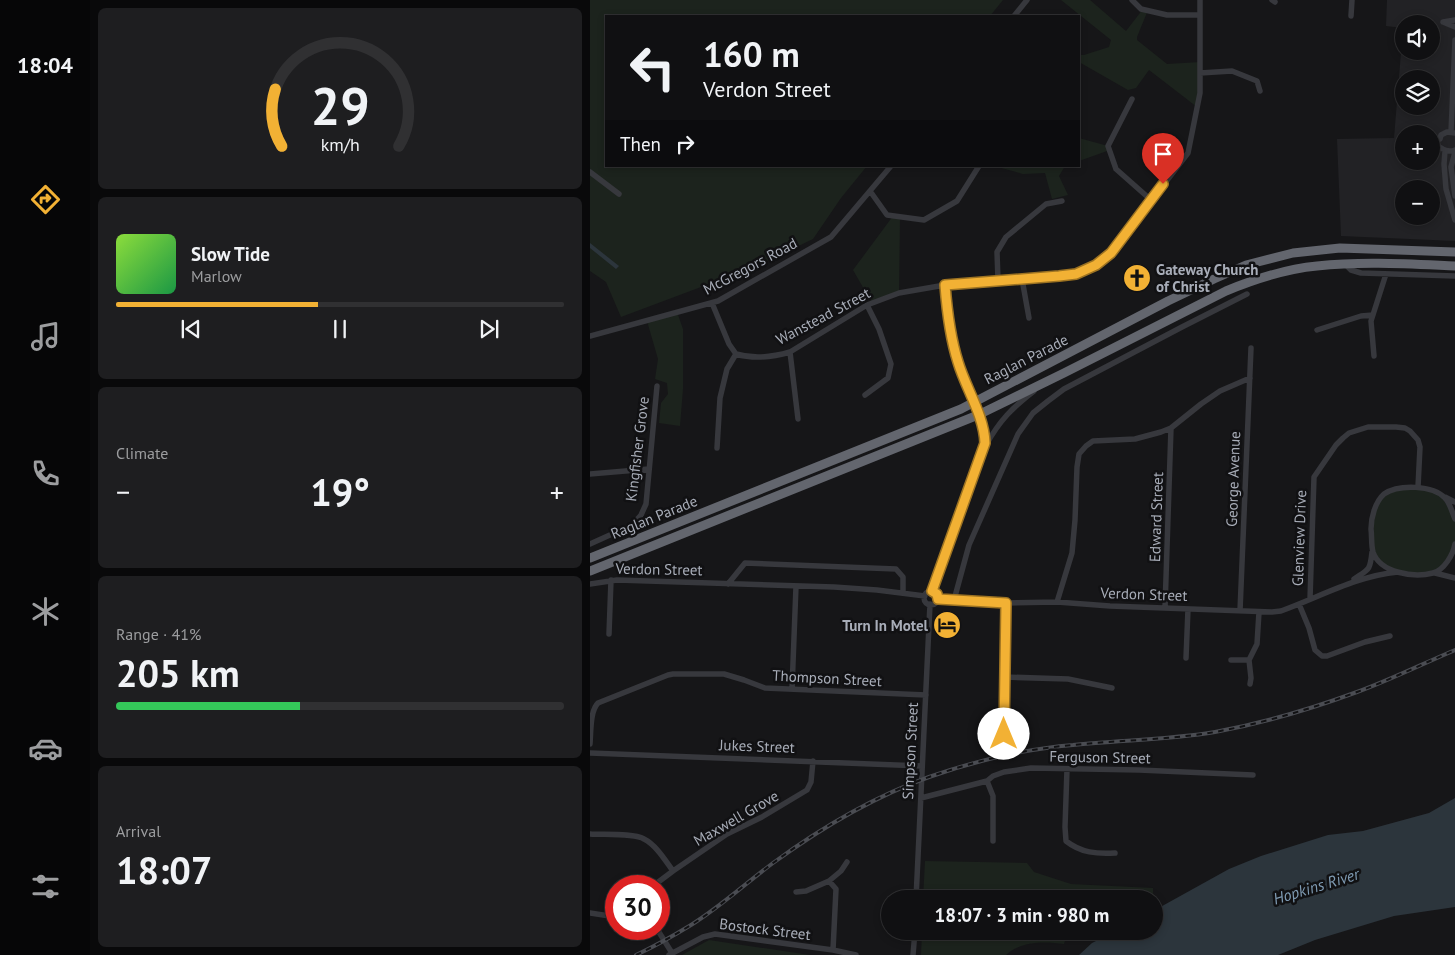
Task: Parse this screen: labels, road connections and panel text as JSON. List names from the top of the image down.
{
  "streets": {
    "highway": ["Raglan Parade"],
    "street": [
      "McGregors Road",
      "Wanstead Street",
      "Kingfisher Grove",
      "George Avenue",
      "Edward Street",
      "Glenview Drive",
      "Verdon Street",
      "Thompson Street",
      "Jukes Street",
      "Simpson Street",
      "Ferguson Street",
      "Maxwell Grove",
      "Bostock Street"
    ]
  },
  "crossings": [
    ["George Avenue", "Verdon Street"],
    ["Edward Street", "Verdon Street"],
    ["Glenview Drive", "Verdon Street"],
    ["Verdon Street", "Simpson Street"],
    ["Thompson Street", "Simpson Street"],
    ["Jukes Street", "Simpson Street"],
    ["Jukes Street", "Maxwell Grove"],
    ["Simpson Street", "Ferguson Street"]
  ],
  "water": ["Hopkins River"],
  "places": {
    "church": ["Gateway Church of Christ"],
    "hotel": ["Turn In Motel"]
  },
  "page": {
    "tabs": "18:04",
    "map_buttons": ["+", "−"],
    "turn": ["160 m", "Verdon Street"],
    "then": "Then",
    "song": ["Slow Tide", "Marlow"],
    "tile": [
      "Climate",
      ["Range · 41%", "205 km"],
      ["Arrival", "18:07"]
    ],
    "heat": ["−", "19°", "+"],
    "limit": "30",
    "trip": "18:07 · 3 min · 980 m",
    "gauge": ["29", "km/h"]
  }
}
